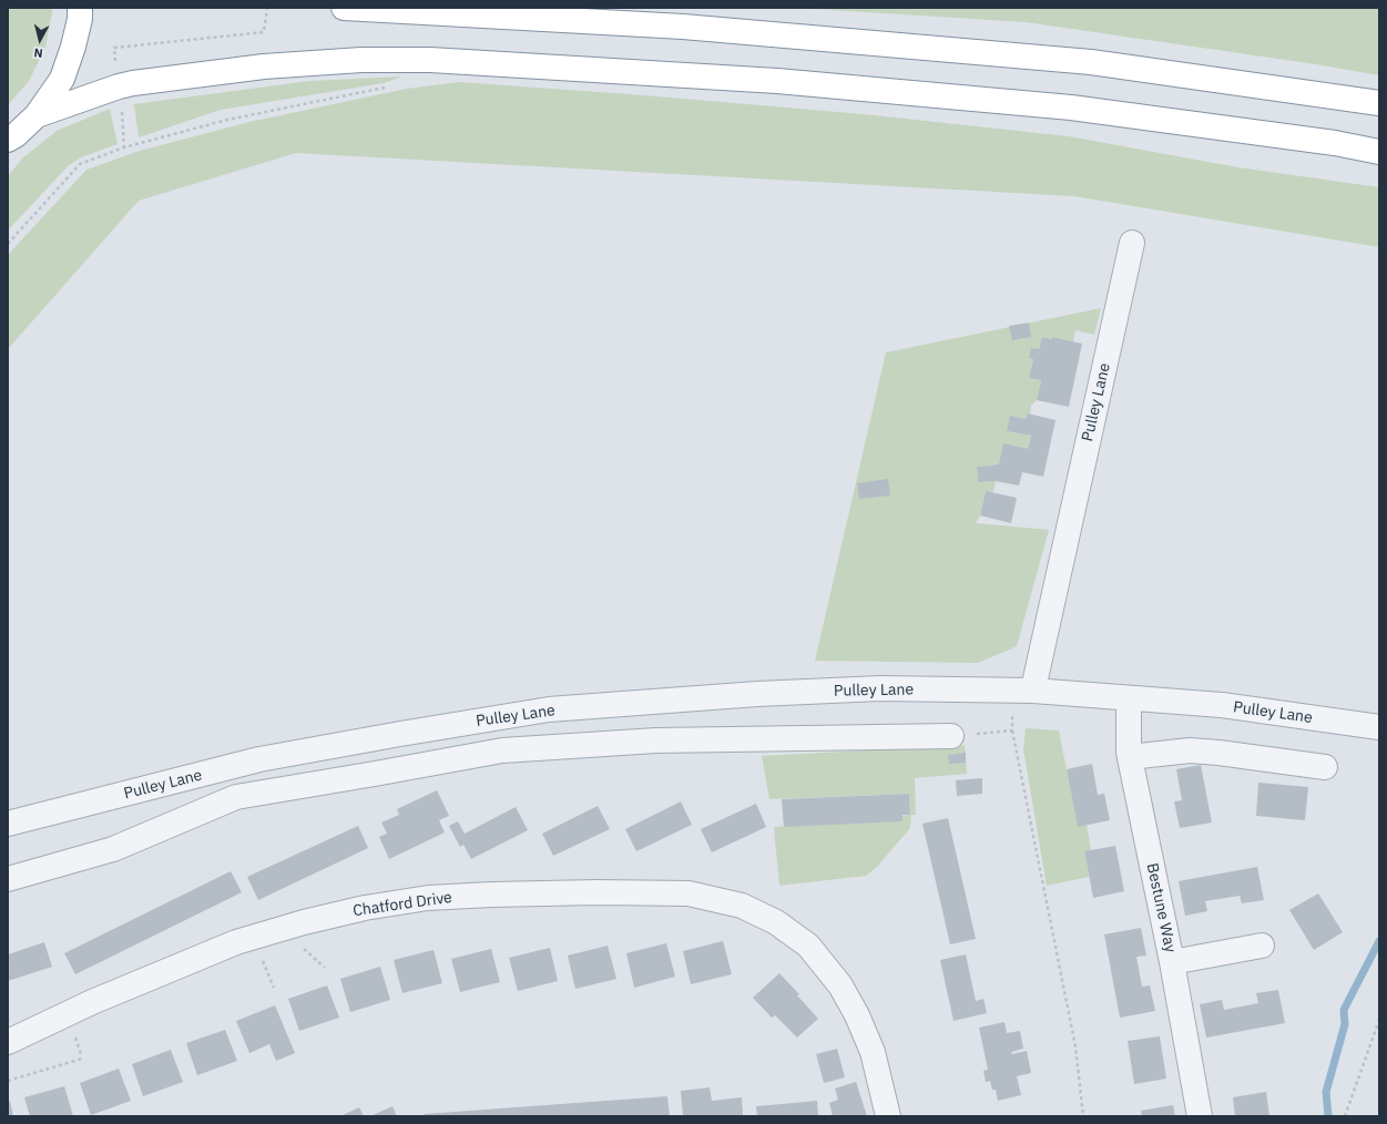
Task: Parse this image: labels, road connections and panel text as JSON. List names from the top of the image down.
{
  "streets": {
    "street": ["Pulley Lane", "Chatford Drive", "Bestune Way"]
  },
  "crossings": [
    ["Pulley Lane", "Bestune Way"]
  ],
  "north": "bottom"
}
